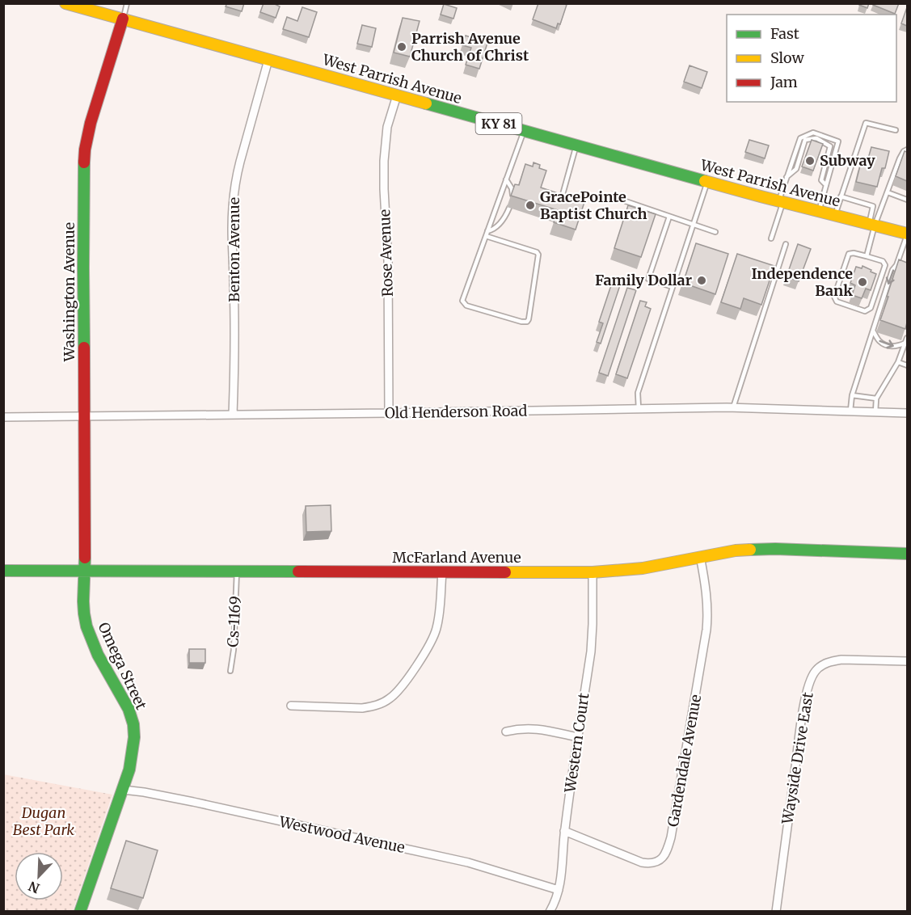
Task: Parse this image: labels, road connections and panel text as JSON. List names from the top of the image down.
{
  "streets": {
    "street": [
      "West Parrish Avenue",
      "KY 81",
      "Benton Avenue",
      "Rose Avenue",
      "Washington Avenue",
      "Old Henderson Road",
      "McFarland Avenue",
      "Omega Street",
      "Western Court",
      "Wayside Drive East",
      "Gardendale Avenue",
      "Westwood Avenue"
    ],
    "lane": ["Cs-1169"]
  },
  "crossings": [
    ["West Parrish Avenue", "Benton Avenue"],
    ["West Parrish Avenue", "Rose Avenue"],
    ["West Parrish Avenue", "Washington Avenue"],
    ["Benton Avenue", "Old Henderson Road"],
    ["Rose Avenue", "Old Henderson Road"],
    ["Washington Avenue", "Old Henderson Road"],
    ["Washington Avenue", "McFarland Avenue"],
    ["Washington Avenue", "Omega Street"],
    ["McFarland Avenue", "Cs-1169"],
    ["McFarland Avenue", "Omega Street"],
    ["McFarland Avenue", "Western Court"],
    ["McFarland Avenue", "Gardendale Avenue"],
    ["Omega Street", "Westwood Avenue"],
    ["Western Court", "Gardendale Avenue"],
    ["Western Court", "Westwood Avenue"]
  ],
  "parks": ["Dugan Best Park"],
  "places": [
    "Parrish Avenue Church of Christ",
    "Subway",
    "GracePointe Baptist Church",
    "Family Dollar",
    "Independence Bank"
  ],
  "legend": ["Fast", "Slow", "Jam"],
  "north": "bottom left"
}
